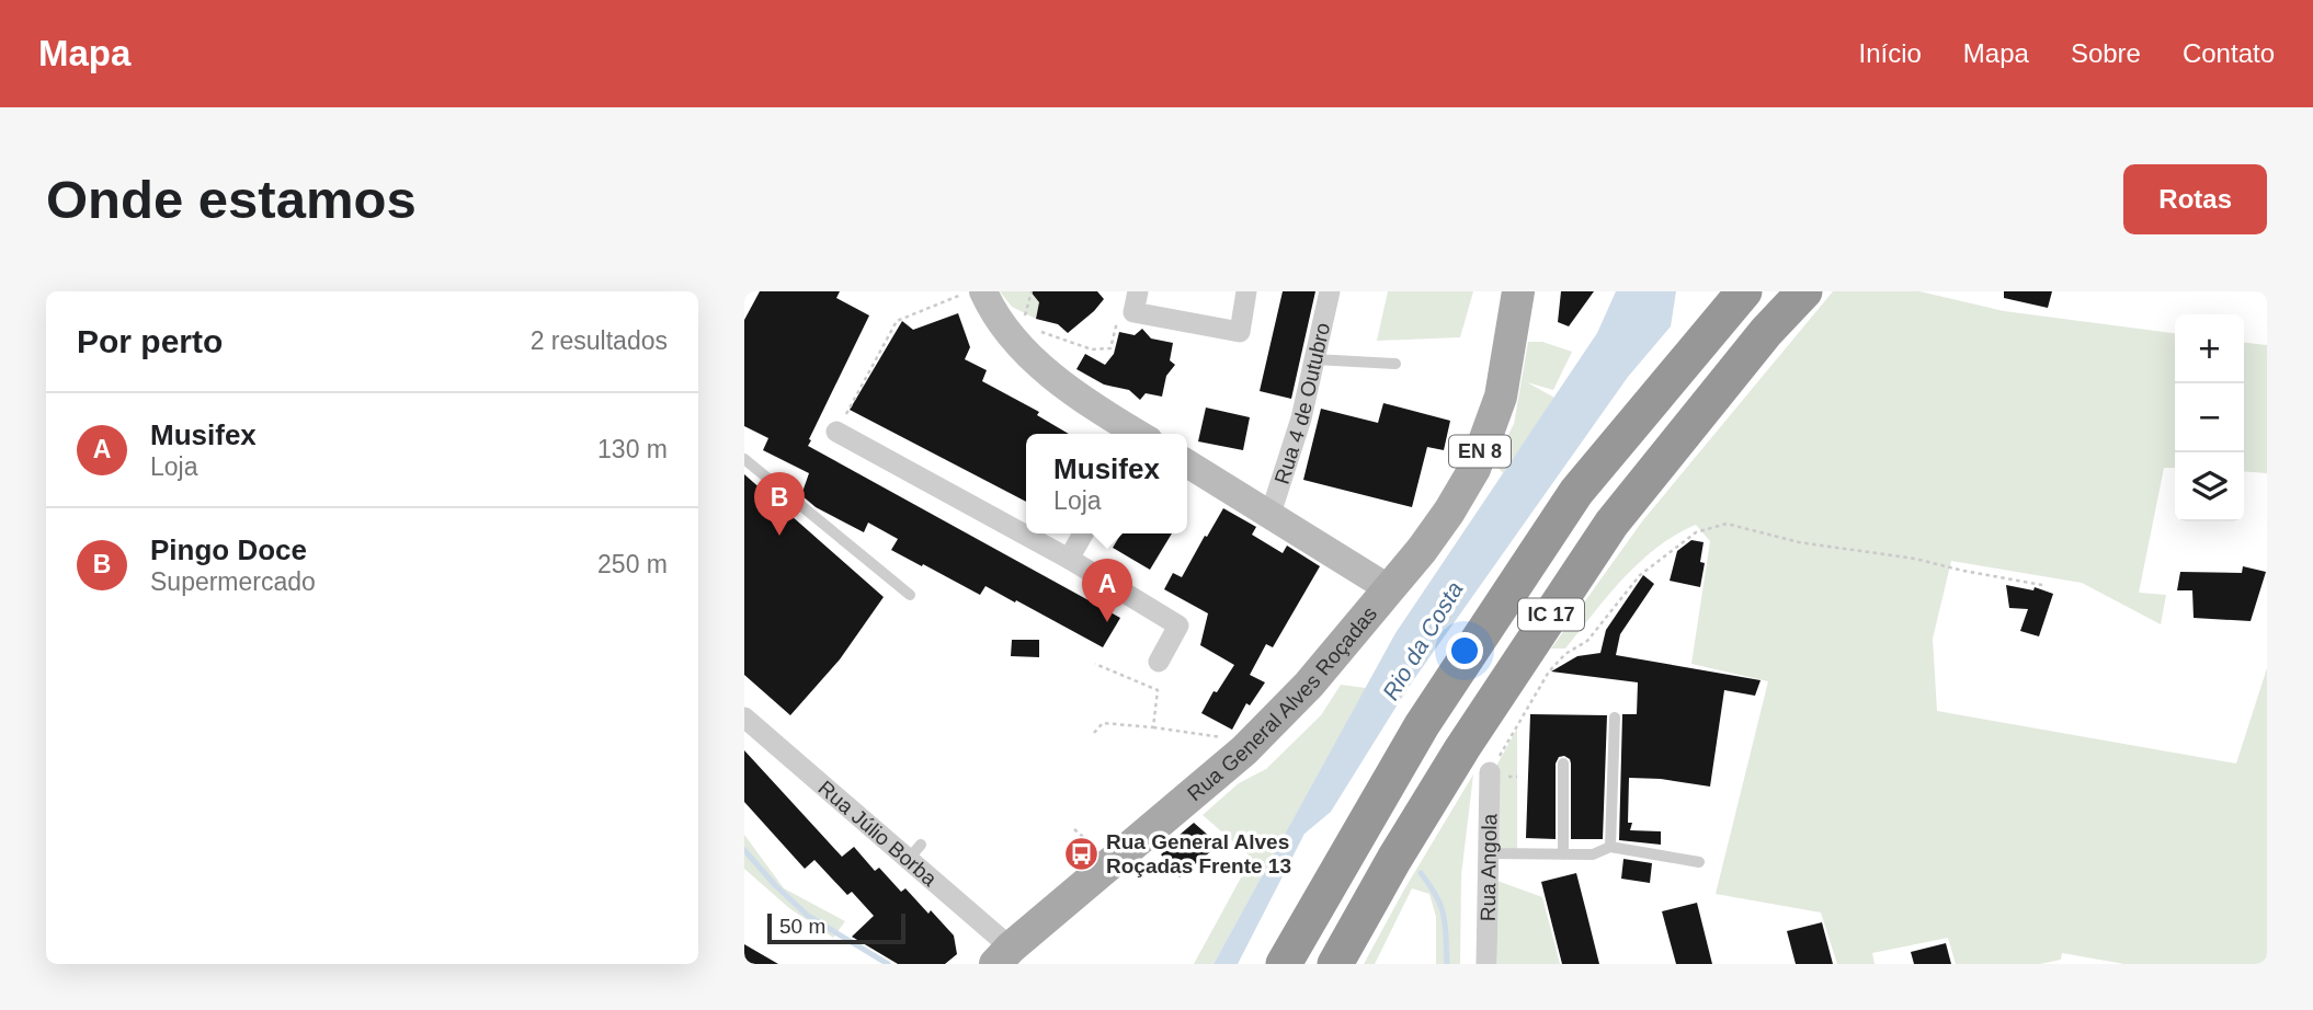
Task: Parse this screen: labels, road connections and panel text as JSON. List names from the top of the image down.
{
  "streets": {
    "highway": ["IC 17"],
    "main road": ["EN 8", "Rua General Alves Roçadas"],
    "street": ["Rua 4 de Outubro", "Rua Júlio Borba", "Rua Angola"]
  },
  "crossings": [
    ["EN 8", "Rua General Alves Roçadas"],
    ["Rua General Alves Roçadas", "Rua Júlio Borba"]
  ],
  "water": ["Rio da Costa"],
  "places": {
    "bus stop": ["Rua General Alves Roçadas Frente 13"]
  },
  "scale_bar": "50 m",
  "page": {
    "header": "Mapa",
    "nav": [
      "Início",
      "Mapa",
      "Sobre",
      "Contato"
    ],
    "buttons": "Rotas",
    "title": "Onde estamos",
    "heading": ["Por perto", "2 resultados"],
    "map_buttons": ["+", "−"],
    "list": [
      {
        "mark": "A",
        "name": "Musifex",
        "note": "Loja",
        "value": "130 m"
      },
      {
        "mark": "B",
        "name": "Pingo Doce",
        "note": "Supermercado",
        "value": "250 m"
      }
    ],
    "popup": ["Musifex", "Loja"],
    "pins": ["B", "A"],
    "scale": "50 m"
  }
}
